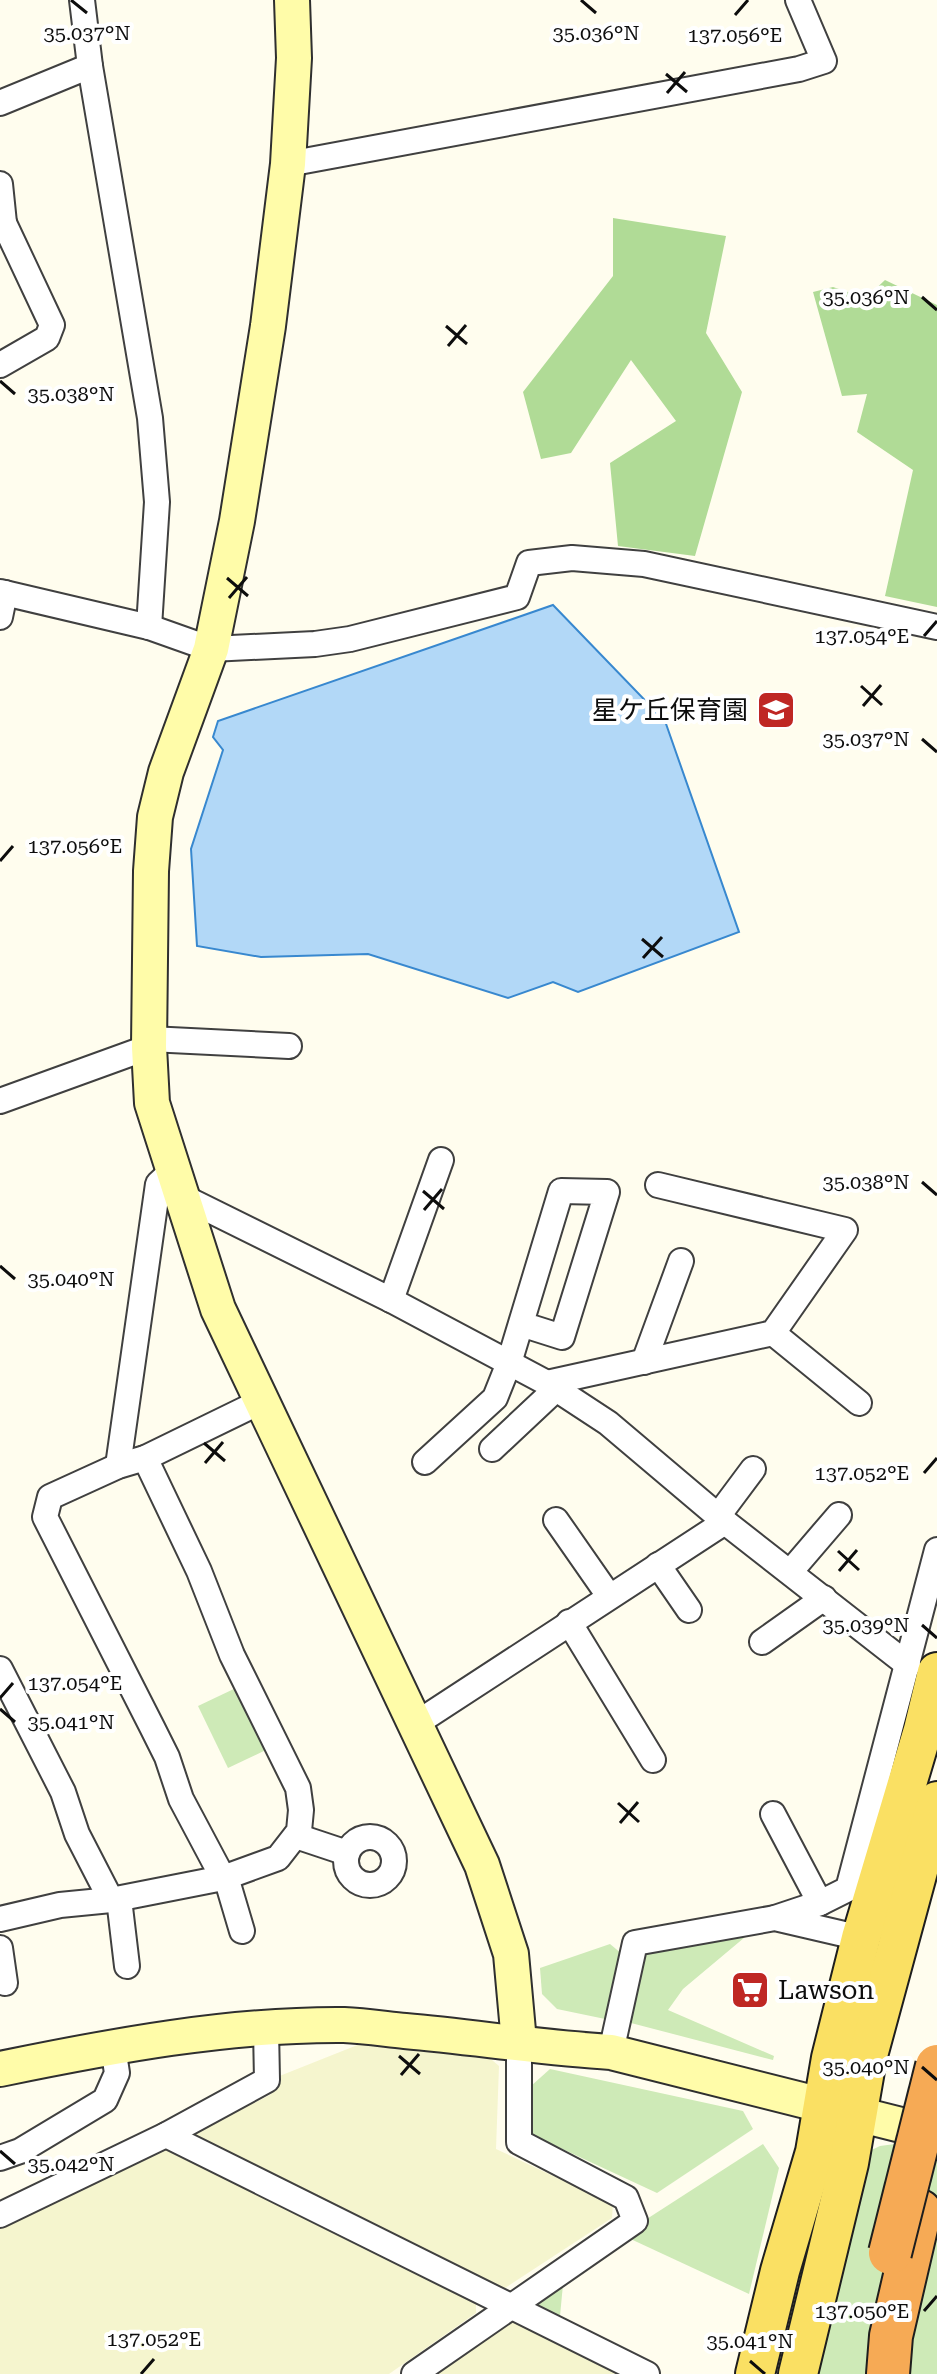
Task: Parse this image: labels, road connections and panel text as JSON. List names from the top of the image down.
{
  "places": {
    "school or university": ["星ケ丘保育園"],
    "supermarket": ["Lawson"]
  },
  "coordinates": [
    "35.037°N",
    "35.036°N",
    "137.056°E",
    "35.038°N",
    "137.054°E",
    "35.040°N",
    "137.052°E",
    "35.039°N",
    "35.041°N",
    "35.042°N",
    "137.050°E"
  ]
}
